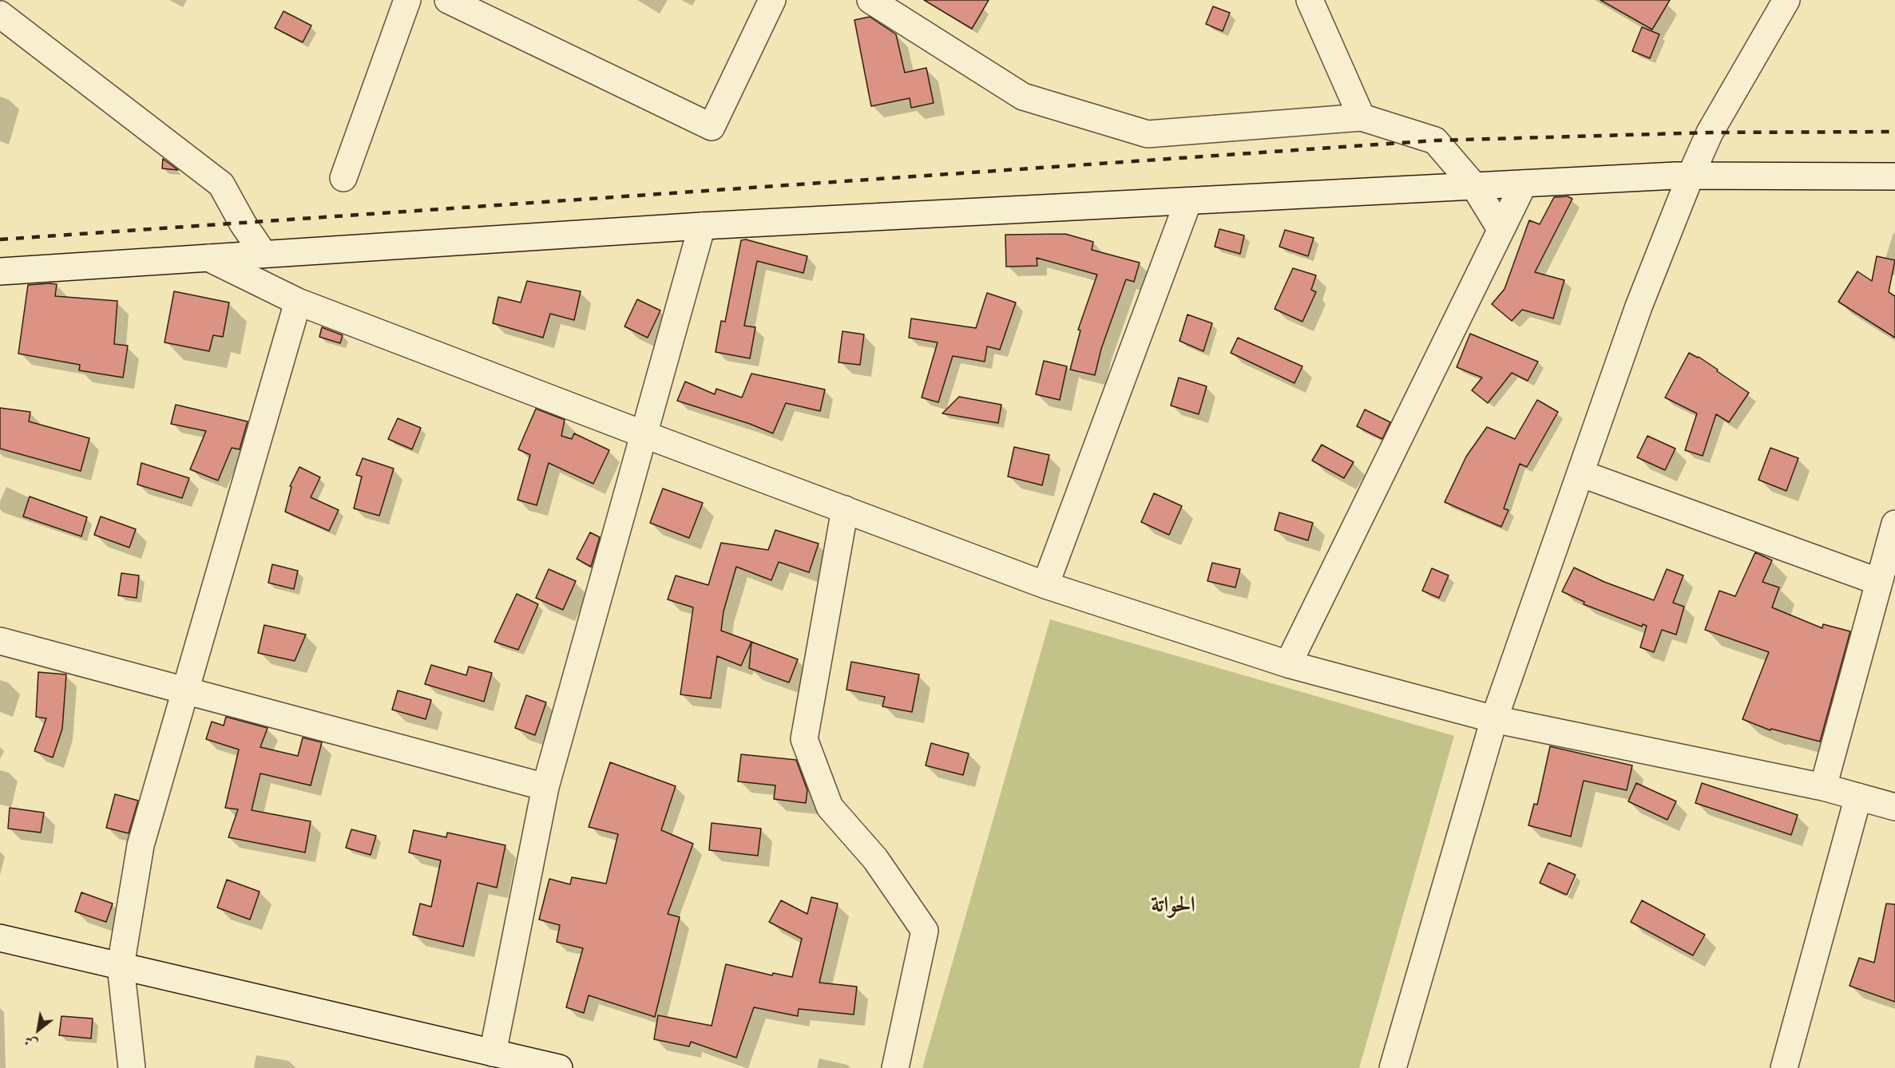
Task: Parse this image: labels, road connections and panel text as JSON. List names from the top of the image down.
{
  "districts": ["الحواتة"],
  "north": "bottom left"
}
